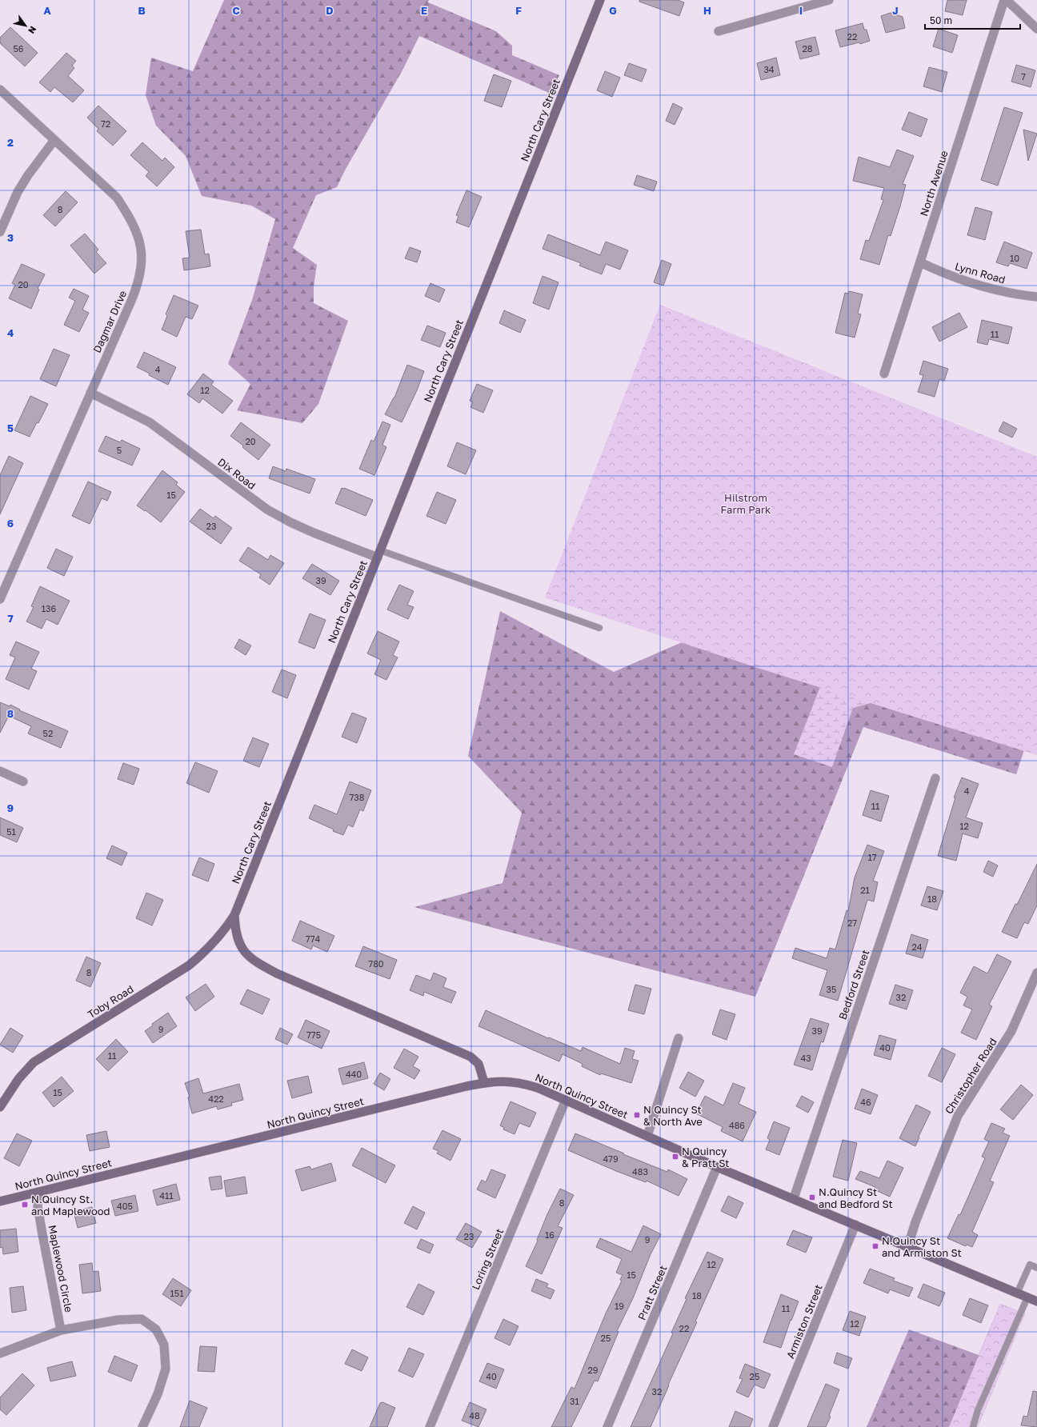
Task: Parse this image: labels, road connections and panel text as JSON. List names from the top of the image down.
{
  "streets": {
    "main road": ["North Cary Street", "Toby Road", "North Quincy Street"],
    "street": [
      "North Avenue",
      "Lynn Road",
      "Dagmar Drive",
      "Dix Road",
      "Bedford Street",
      "Christopher Road",
      "Loring Street",
      "Maplewood Circle",
      "Pratt Street",
      "Armiston Street"
    ]
  },
  "crossings": [
    ["North Cary Street", "Dix Road"],
    ["North Cary Street", "Toby Road"],
    ["North Cary Street", "North Quincy Street"],
    ["North Avenue", "Lynn Road"],
    ["Dagmar Drive", "Dix Road"],
    ["Bedford Street", "North Quincy Street"],
    ["Christopher Road", "North Quincy Street"],
    ["North Quincy Street", "Loring Street"],
    ["North Quincy Street", "Maplewood Circle"],
    ["North Quincy Street", "Pratt Street"],
    ["North Quincy Street", "Armiston Street"]
  ],
  "parks": ["Hilstrom Farm Park"],
  "places": {
    "transit": [
      "N Quincy St & North Ave",
      "N Quincy & Pratt St",
      "N.Quincy St and Bedford St",
      "N.Quincy St. and Maplewood",
      "N.Quincy St and Armiston St"
    ]
  },
  "house_numbers": [
    "22",
    "56",
    "28",
    "34",
    "7",
    "72",
    "8",
    "10",
    "20",
    "11",
    "4",
    "12",
    "20",
    "5",
    "15",
    "23",
    "39",
    "136",
    "52",
    "4",
    "738",
    "11",
    "12",
    "51",
    "17",
    "21",
    "18",
    "27",
    "774",
    "24",
    "780",
    "8",
    "35",
    "32",
    "9",
    "39",
    "775",
    "40",
    "11",
    "43",
    "440",
    "15",
    "422",
    "46",
    "486",
    "479",
    "483",
    "411",
    "8",
    "405",
    "16",
    "23",
    "9",
    "12",
    "15",
    "151",
    "18",
    "19",
    "11",
    "12",
    "22",
    "25",
    "29",
    "40",
    "25",
    "32",
    "31",
    "48"
  ],
  "scale_bar": "50 m",
  "north": "bottom right",
  "grid": {
    "columns": [
      "A",
      "B",
      "C",
      "D",
      "E",
      "F",
      "G",
      "H",
      "I",
      "J"
    ],
    "rows": [
      "2",
      "3",
      "4",
      "5",
      "6",
      "7",
      "8",
      "9"
    ]
  }
}
